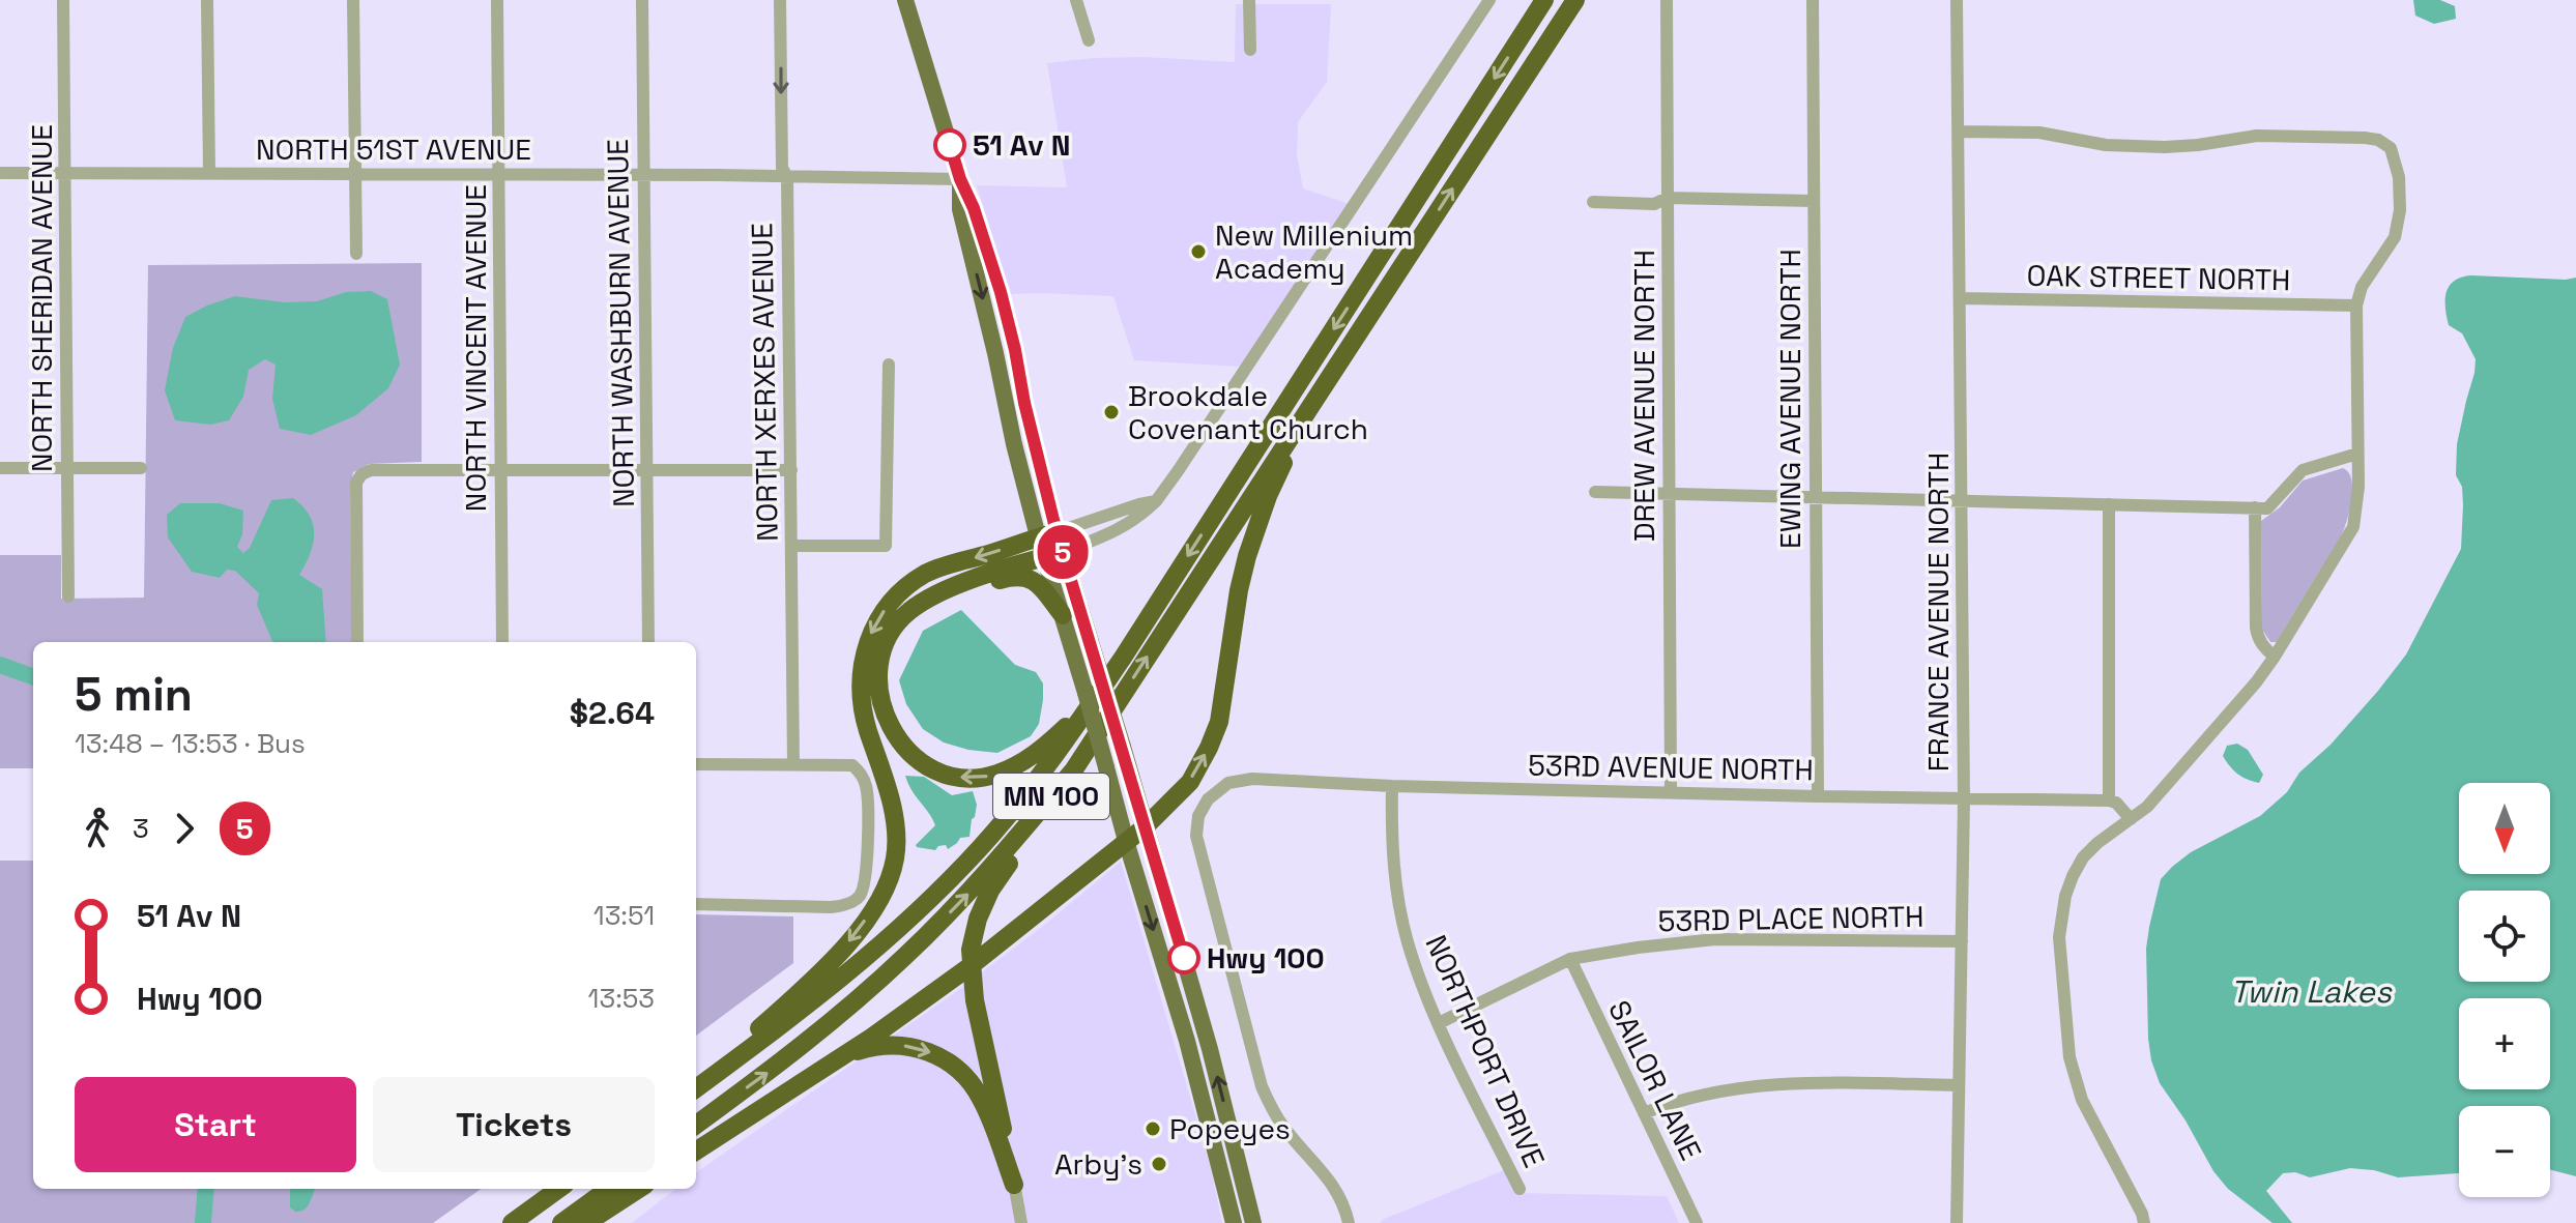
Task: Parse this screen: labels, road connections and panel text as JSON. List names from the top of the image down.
{
  "streets": {
    "highway": ["MN 100"],
    "street": [
      "NORTH 51ST AVENUE",
      "OAK STREET NORTH",
      "NORTH SHERIDAN AVENUE",
      "NORTH WASHBURN AVENUE",
      "NORTH VINCENT AVENUE",
      "NORTH XERXES AVENUE",
      "DREW AVENUE NORTH",
      "EWING AVENUE NORTH",
      "FRANCE AVENUE NORTH",
      "53RD AVENUE NORTH",
      "53RD PLACE NORTH",
      "NORTHPORT DRIVE",
      "SAILOR LANE"
    ]
  },
  "crossings": [
    ["NORTH 51ST AVENUE", "NORTH SHERIDAN AVENUE"],
    ["NORTH 51ST AVENUE", "NORTH WASHBURN AVENUE"],
    ["NORTH 51ST AVENUE", "NORTH VINCENT AVENUE"],
    ["NORTH 51ST AVENUE", "NORTH XERXES AVENUE"],
    ["OAK STREET NORTH", "FRANCE AVENUE NORTH"],
    ["DREW AVENUE NORTH", "53RD AVENUE NORTH"],
    ["EWING AVENUE NORTH", "53RD AVENUE NORTH"],
    ["FRANCE AVENUE NORTH", "53RD AVENUE NORTH"],
    ["FRANCE AVENUE NORTH", "53RD PLACE NORTH"],
    ["53RD AVENUE NORTH", "NORTHPORT DRIVE"],
    ["53RD PLACE NORTH", "NORTHPORT DRIVE"],
    ["53RD PLACE NORTH", "SAILOR LANE"]
  ],
  "water": ["Twin Lakes"],
  "places": [
    "51 Av N",
    "New Millenium Academy",
    "Brookdale Covenant Church",
    "Hwy 100",
    "Popeyes",
    "Arby's"
  ],
  "lines": ["bus line 5"],
  "north": "bottom",
  "page": {
    "on_map": "5",
    "heading": ["5 min", "13:48 – 13:53 · Bus", "$2.64"],
    "map_buttons": ["+", "−"],
    "legs": ["3", "5"],
    "list": [
      {
        "name": "51 Av N",
        "value": "13:51"
      },
      {
        "name": "Hwy 100",
        "value": "13:53"
      }
    ],
    "buttons": ["Start", "Tickets"]
  }
}
